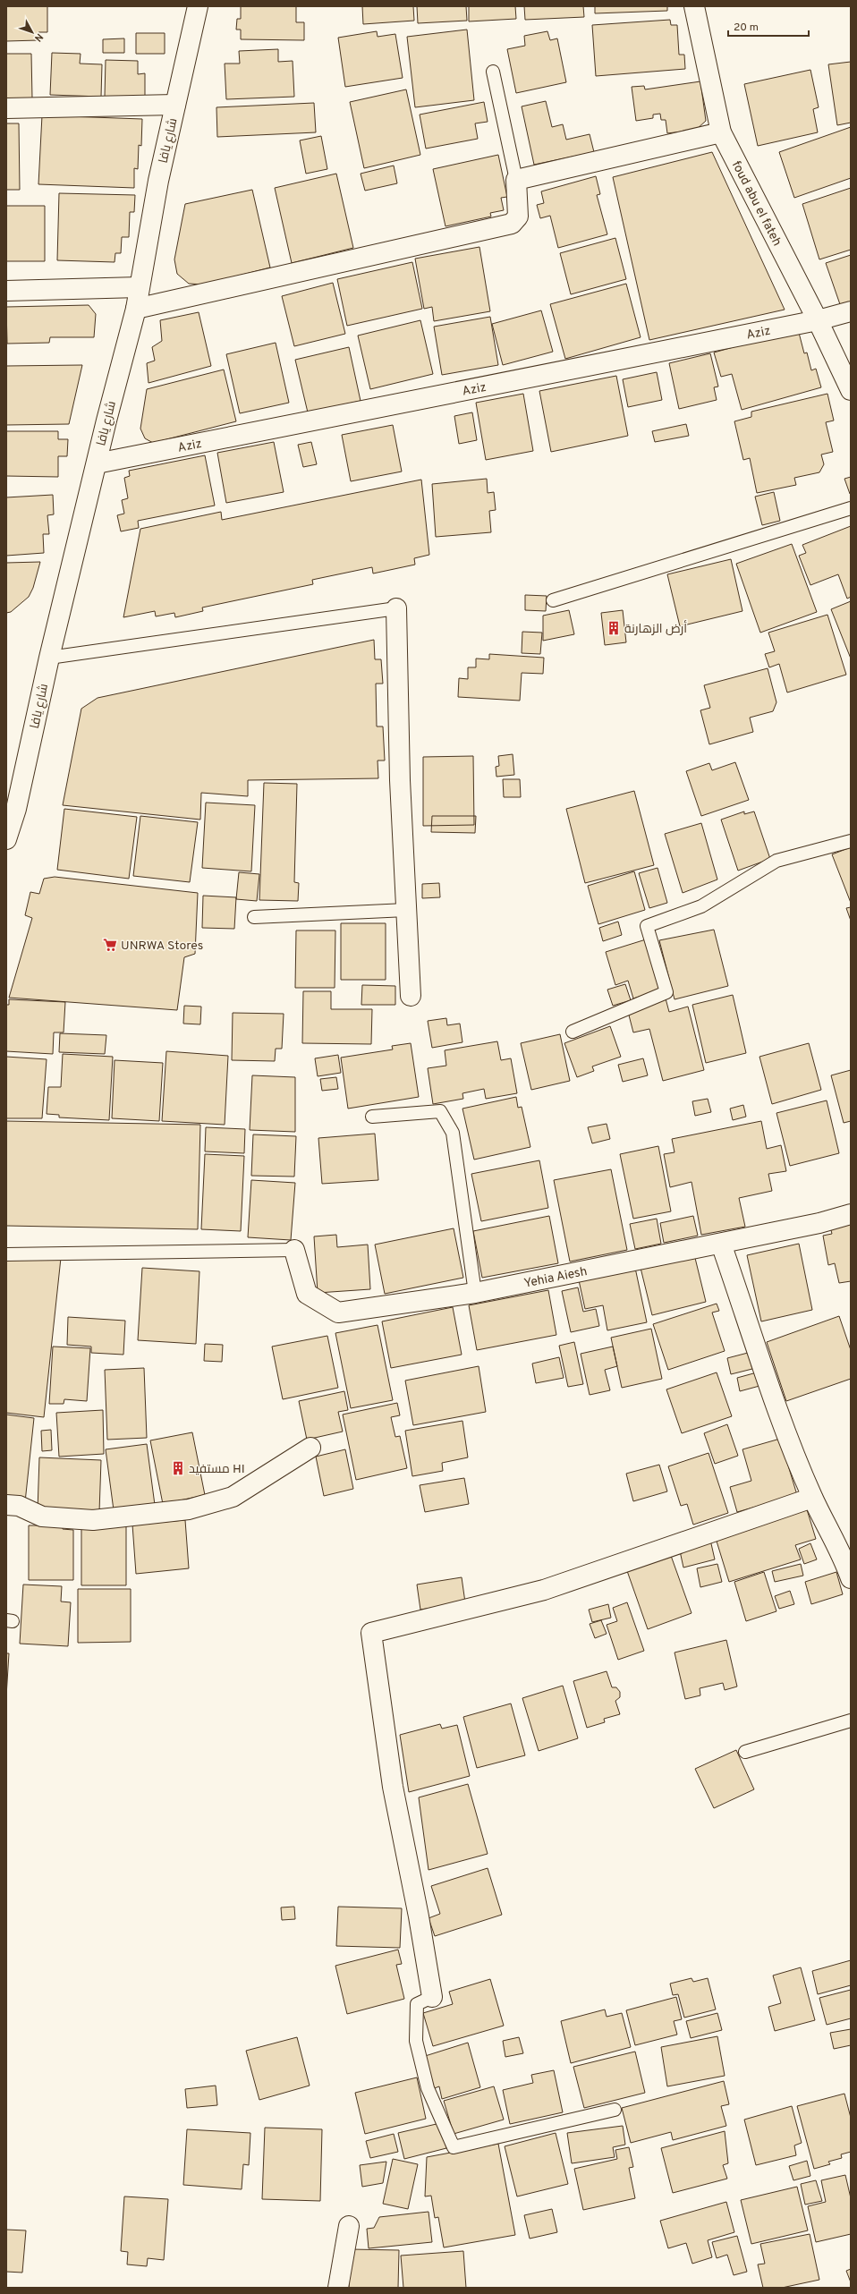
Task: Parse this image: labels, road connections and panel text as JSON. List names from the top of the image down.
{
  "streets": {
    "street": [
      "شارع يافا",
      "foud abu el fateh",
      "Aziz",
      "Yehia Aiesh"
    ]
  },
  "crossings": [
    ["شارع يافا", "Aziz"],
    ["foud abu el fateh", "Aziz"]
  ],
  "places": {
    "building": ["أرض الزهارنة", "مستفيد HI"],
    "supermarket": ["UNRWA Stores"]
  },
  "scale_bar": "20 m",
  "north": "bottom right"
}
